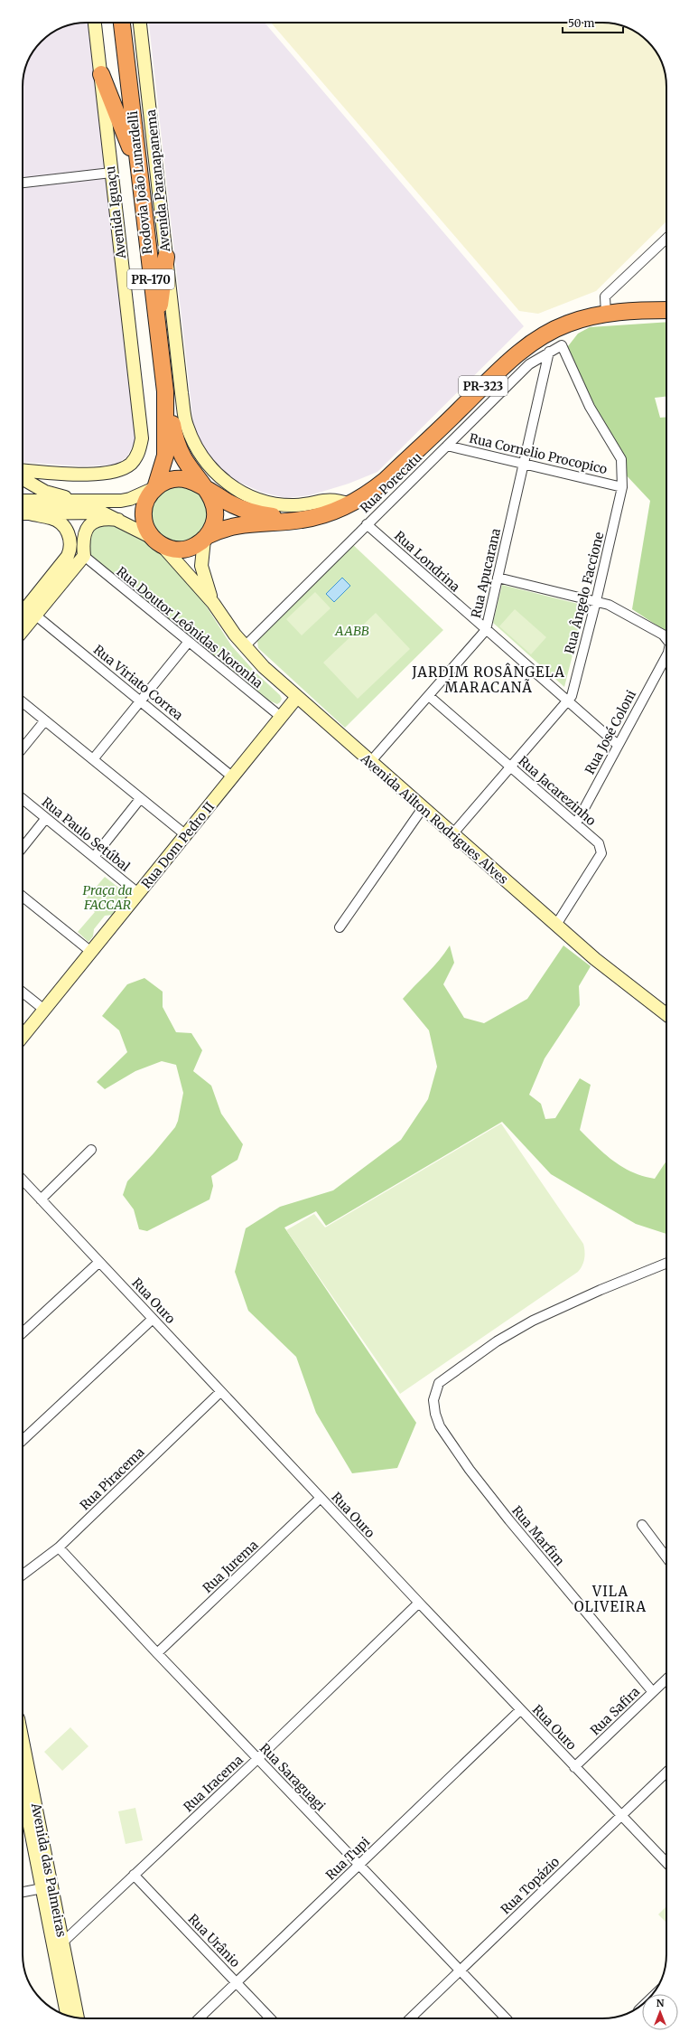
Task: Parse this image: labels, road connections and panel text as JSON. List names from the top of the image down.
{
  "streets": {
    "highway": ["Rodovia João Lunardelli", "PR-170", "PR-323"],
    "street": [
      "Avenida Paranapanema",
      "Avenida Iguaçu",
      "Rua Cornelio Procopico",
      "Rua Porecatu",
      "Rua Londrina",
      "Rua Apucarana",
      "Rua Ângelo Faccione",
      "Rua Doutor Leônidas Noronha",
      "Rua Viriato Correa",
      "Rua José Coloni",
      "Rua Jacarezinho",
      "Avenida Ailton Rodrigues Alves",
      "Rua Paulo Setúbal",
      "Rua Dom Pedro II",
      "Rua Ouro",
      "Rua Piracema",
      "Rua Marfim",
      "Rua Jurema",
      "Rua Safira",
      "Rua Saraguagi",
      "Rua Iracema",
      "Rua Tupi",
      "Avenida das Palmeiras",
      "Rua Topázio",
      "Rua Urânio"
    ]
  },
  "crossings": [
    ["Avenida Paranapanema", "PR-323"],
    ["Rodovia João Lunardelli", "PR-170"],
    ["Rodovia João Lunardelli", "PR-323"],
    ["PR-170", "PR-323"],
    ["Rua Cornelio Procopico", "Rua Porecatu"],
    ["Rua Cornelio Procopico", "Rua Apucarana"],
    ["Rua Cornelio Procopico", "Rua Ângelo Faccione"],
    ["Rua Porecatu", "Rua Londrina"],
    ["Rua Porecatu", "Rua Apucarana"],
    ["Rua Porecatu", "Rua Ângelo Faccione"],
    ["Rua Porecatu", "Avenida Ailton Rodrigues Alves"],
    ["Rua Londrina", "Rua Apucarana"],
    ["Rua Londrina", "Rua Ângelo Faccione"],
    ["Rua Londrina", "Rua José Coloni"],
    ["Rua Apucarana", "Rua Jacarezinho"],
    ["Rua Apucarana", "Avenida Ailton Rodrigues Alves"],
    ["Rua Ângelo Faccione", "Rua José Coloni"],
    ["Rua Ângelo Faccione", "Rua Jacarezinho"],
    ["Rua Ângelo Faccione", "Avenida Ailton Rodrigues Alves"],
    ["Rua Doutor Leônidas Noronha", "Rua Dom Pedro II"],
    ["Rua Viriato Correa", "Rua Dom Pedro II"],
    ["Rua José Coloni", "Rua Jacarezinho"],
    ["Rua Jacarezinho", "Avenida Ailton Rodrigues Alves"],
    ["Avenida Ailton Rodrigues Alves", "Rua Dom Pedro II"],
    ["Rua Paulo Setúbal", "Rua Dom Pedro II"],
    ["Rua Ouro", "Rua Piracema"],
    ["Rua Ouro", "Rua Jurema"],
    ["Rua Ouro", "Rua Safira"],
    ["Rua Ouro", "Rua Iracema"],
    ["Rua Ouro", "Rua Tupi"],
    ["Rua Ouro", "Rua Topázio"],
    ["Rua Piracema", "Rua Saraguagi"],
    ["Rua Marfim", "Rua Safira"],
    ["Rua Jurema", "Rua Saraguagi"],
    ["Rua Saraguagi", "Rua Iracema"],
    ["Rua Saraguagi", "Rua Tupi"],
    ["Rua Saraguagi", "Rua Topázio"],
    ["Rua Iracema", "Avenida das Palmeiras"],
    ["Rua Iracema", "Rua Urânio"],
    ["Rua Tupi", "Rua Urânio"]
  ],
  "districts": ["JARDIM ROSÂNGELA MARACANÃ", "VILA OLIVEIRA"],
  "parks": ["AABB", "Praça da FACCAR"],
  "scale_bar": "50 m",
  "north": "top"
}
